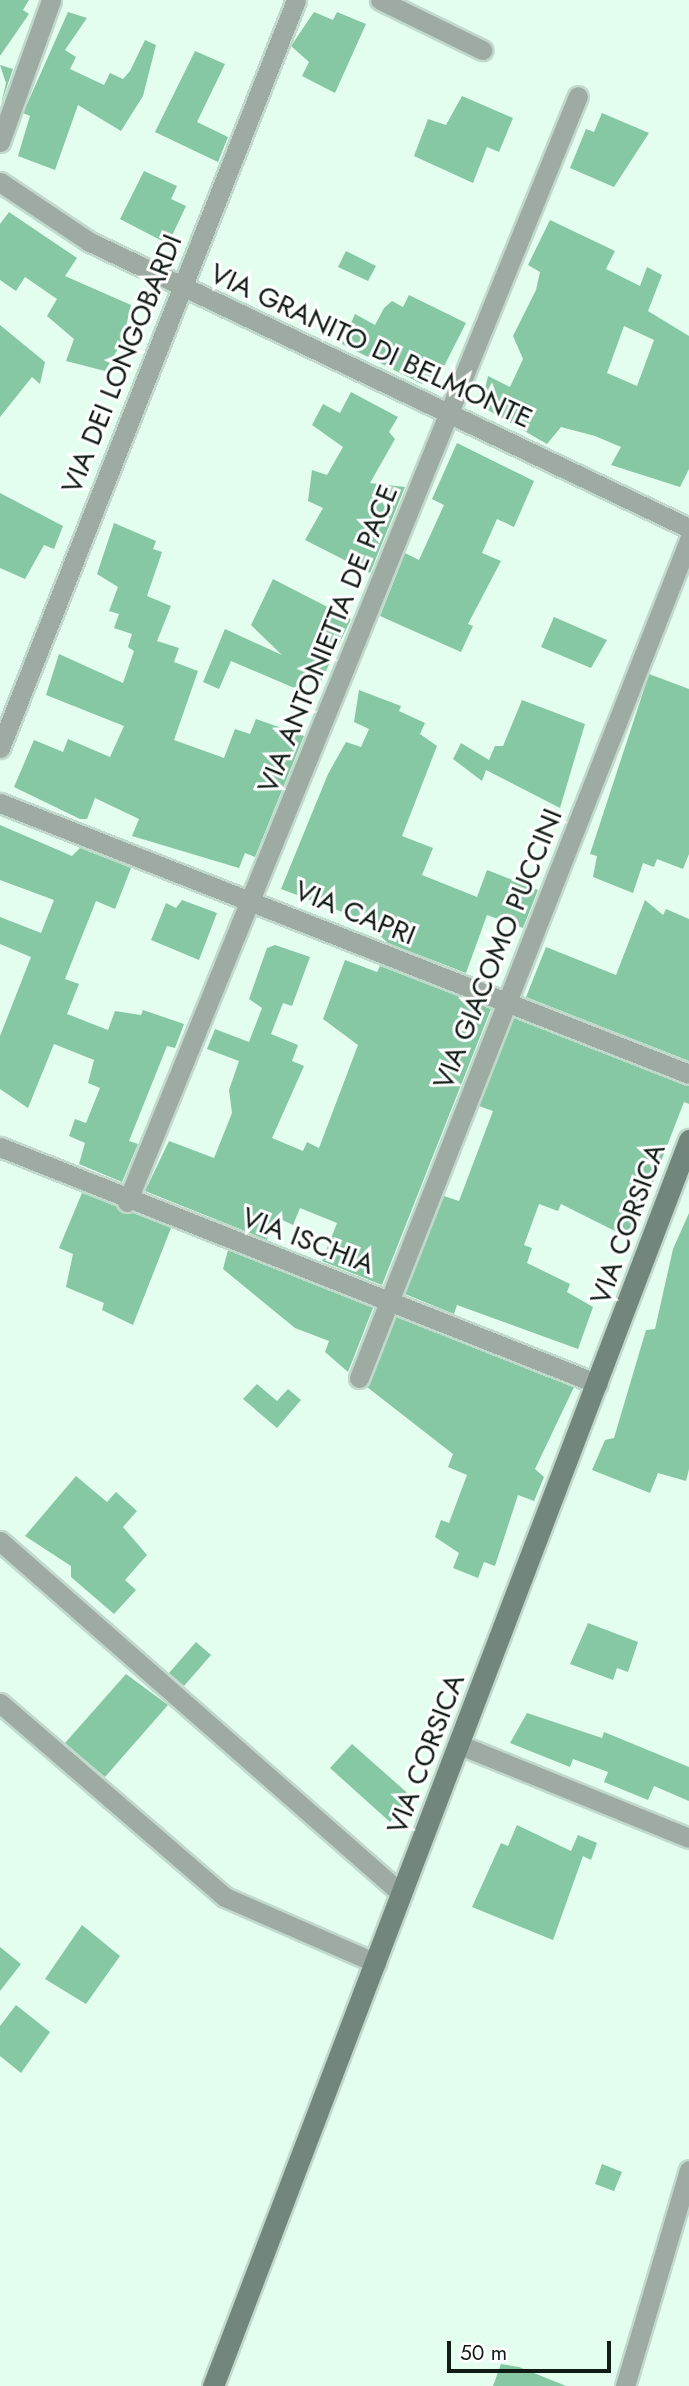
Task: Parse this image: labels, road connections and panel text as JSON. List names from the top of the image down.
{
  "streets": {
    "main road": ["VIA CORSICA"],
    "street": [
      "VIA GRANITO DI BELMONTE",
      "VIA DEI LONGOBARDI",
      "VIA ANTONIETTA DE PACE",
      "VIA CAPRI",
      "VIA GIACOMO PUCCINI",
      "VIA ISCHIA"
    ]
  },
  "crossings": [
    ["VIA GRANITO DI BELMONTE", "VIA DEI LONGOBARDI"],
    ["VIA GRANITO DI BELMONTE", "VIA ANTONIETTA DE PACE"],
    ["VIA ANTONIETTA DE PACE", "VIA CAPRI"],
    ["VIA ANTONIETTA DE PACE", "VIA ISCHIA"],
    ["VIA CAPRI", "VIA GIACOMO PUCCINI"],
    ["VIA GIACOMO PUCCINI", "VIA ISCHIA"],
    ["VIA CORSICA", "VIA ISCHIA"]
  ],
  "scale_bar": "50 m"
}
